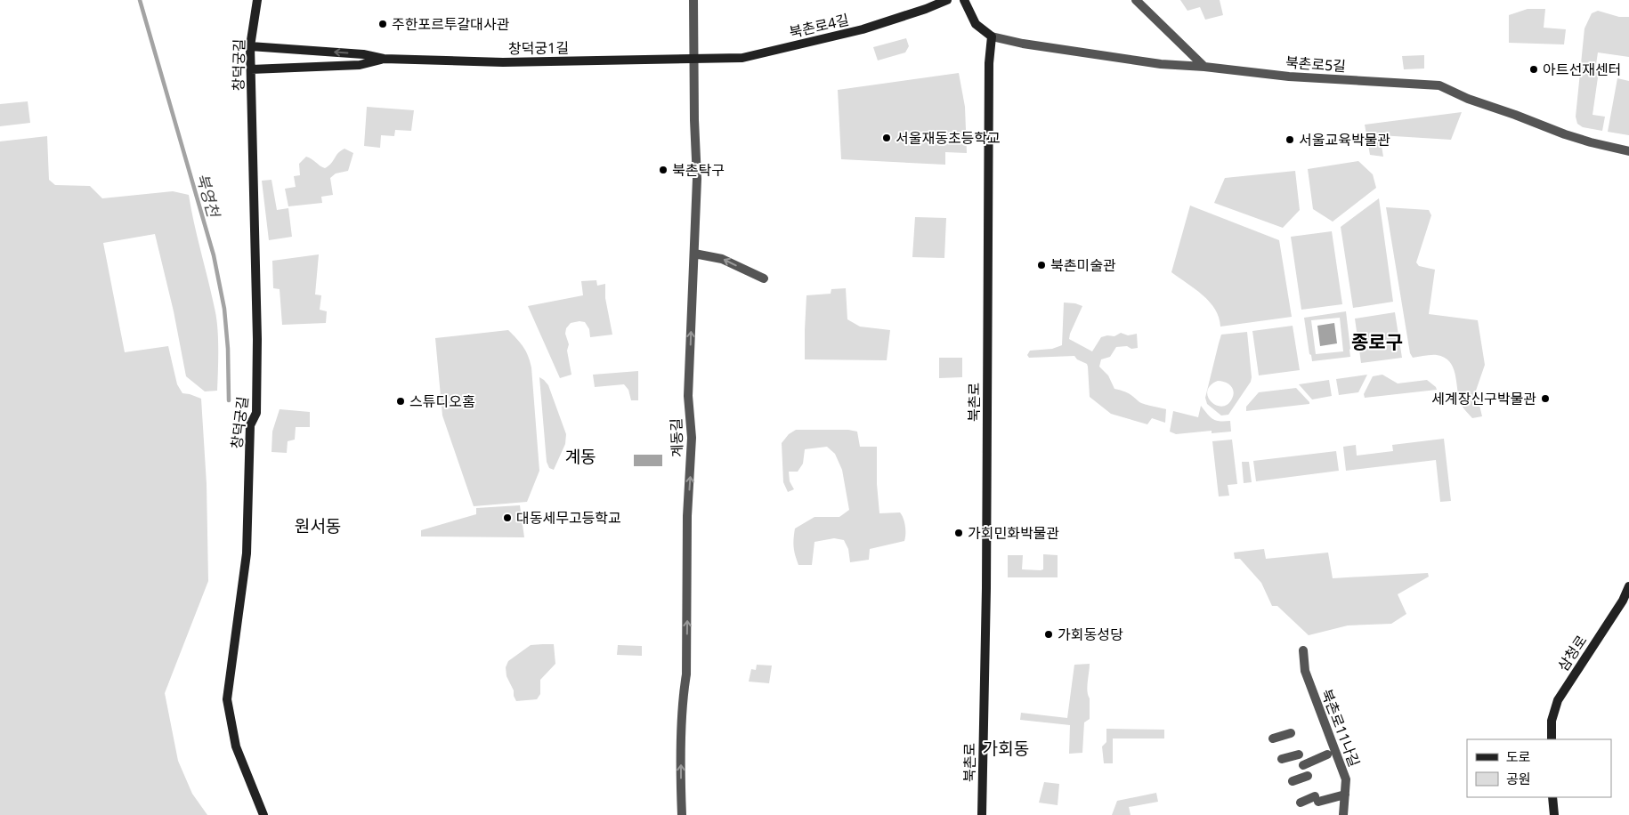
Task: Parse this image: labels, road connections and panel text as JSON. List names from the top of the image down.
{
  "streets": {
    "street": [
      "북촌로4길",
      "창덕궁1길",
      "북촌로5길",
      "창덕궁길",
      "북촌로",
      "계동길",
      "삼청로",
      "북촌로11나길"
    ]
  },
  "crossings": [
    ["북촌로4길", "창덕궁1길"],
    ["북촌로4길", "계동길"],
    ["창덕궁1길", "창덕궁길"],
    ["창덕궁1길", "계동길"],
    ["북촌로5길", "북촌로"]
  ],
  "one_way": ["계동길"],
  "districts": [
    "종로구",
    "계동",
    "원서동",
    "가회동"
  ],
  "water": ["북영천"],
  "places": [
    "주한포르투갈대사관",
    "아트선재센터",
    "서울재동초등학교",
    "서울교육박물관",
    "북촌탁구",
    "북촌미술관",
    "세계장신구박물관",
    "스튜디오홈",
    "대동세무고등학교",
    "가회민화박물관",
    "가회동성당"
  ],
  "legend": ["도로", "공원"]
}
